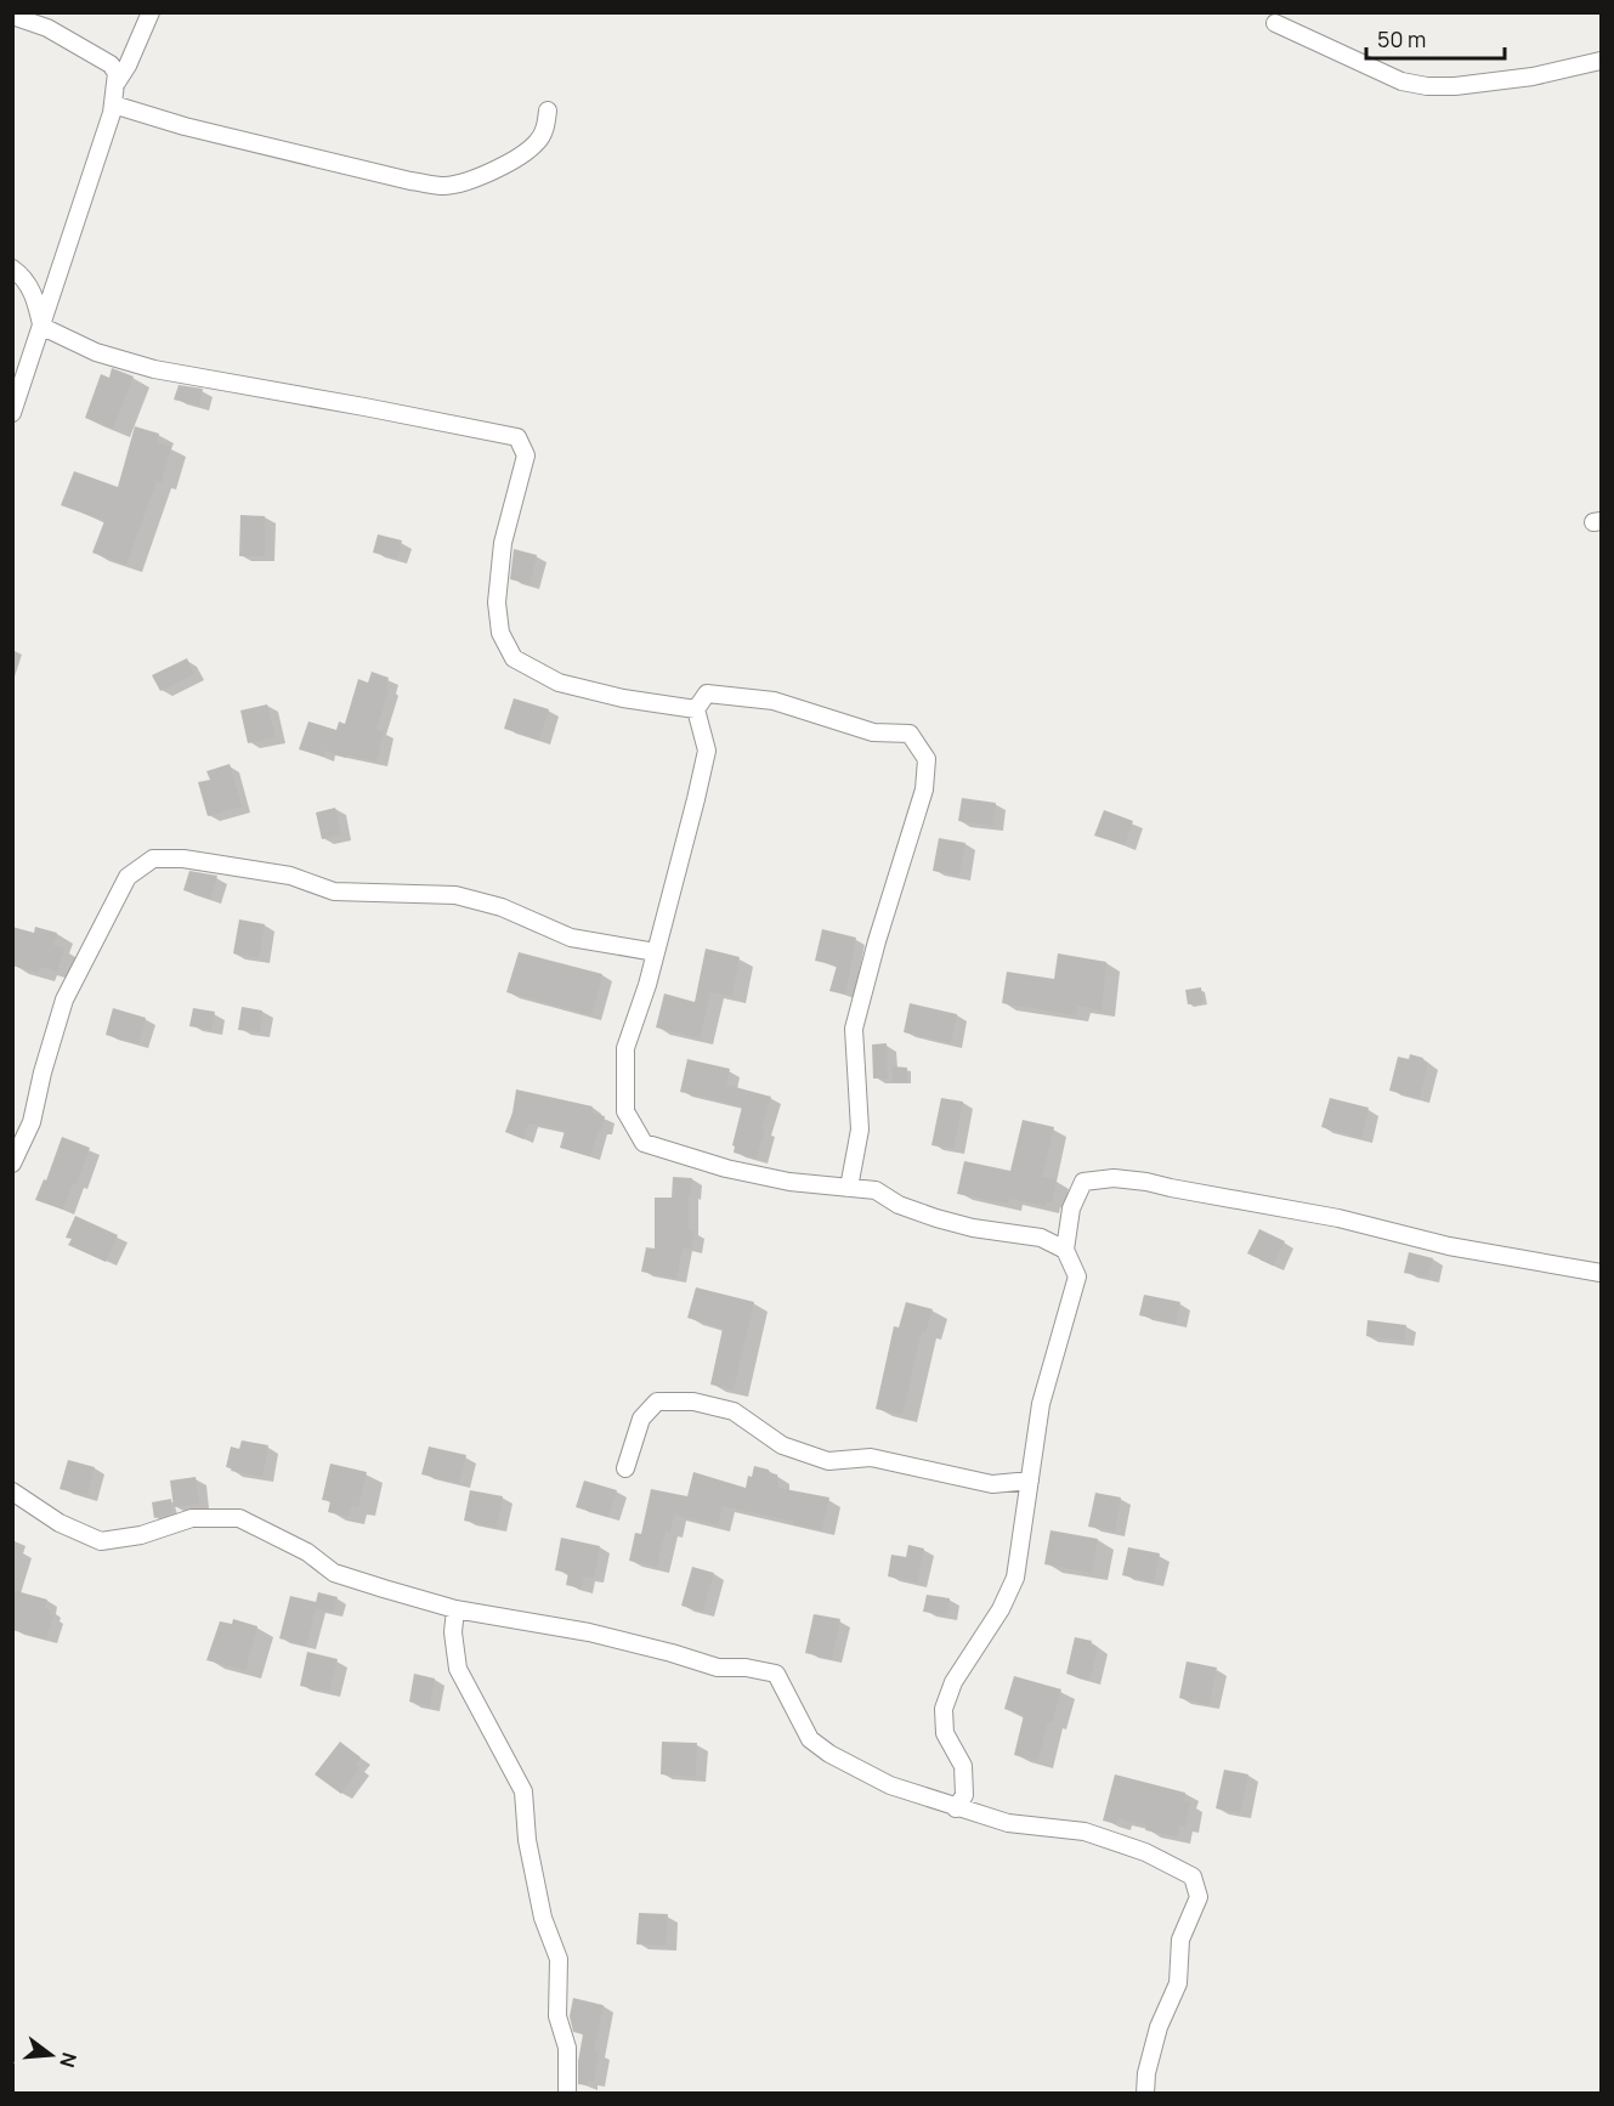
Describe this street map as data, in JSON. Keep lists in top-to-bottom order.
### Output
{
  "scale_bar": "50 m",
  "north": "right"
}
